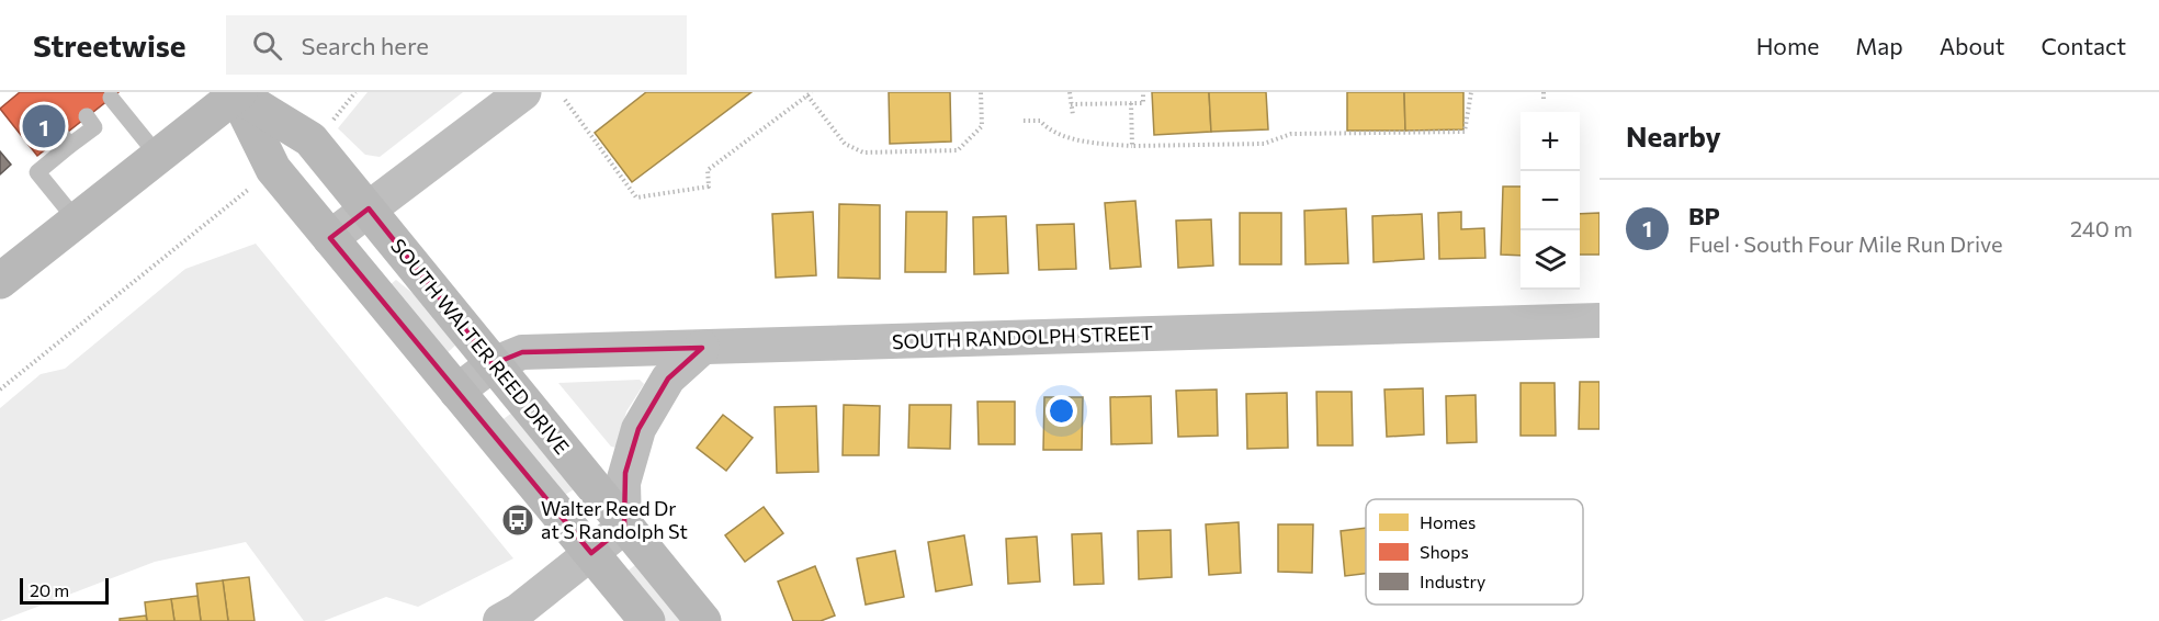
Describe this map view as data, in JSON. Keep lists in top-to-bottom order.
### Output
{
  "streets": {
    "main road": ["SOUTH WALTER REED DRIVE"],
    "street": ["SOUTH RANDOLPH STREET"]
  },
  "crossings": [
    ["SOUTH RANDOLPH STREET", "SOUTH WALTER REED DRIVE"]
  ],
  "places": {
    "bus stop": ["Walter Reed Dr at S Randolph St"]
  },
  "legend": ["Homes", "Shops", "Industry"],
  "scale_bar": "20 m",
  "page": {
    "header": "Streetwise",
    "search": "Search here",
    "nav": [
      "Home",
      "Map",
      "About",
      "Contact"
    ],
    "heading": "Nearby",
    "pins": "1",
    "map_buttons": ["+", "−"],
    "list": [
      {
        "mark": "1",
        "name": "BP",
        "note": "Fuel · South Four Mile Run Drive",
        "value": "240 m"
      }
    ],
    "scale": "20 m"
  }
}
